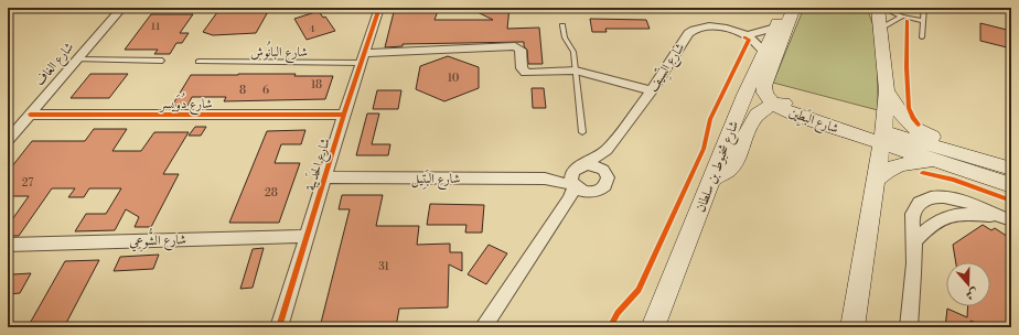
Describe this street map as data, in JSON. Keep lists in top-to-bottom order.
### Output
{
  "streets": {
    "main road": ["شارع البَطِين", "شارع شخبوط بن سلطان"],
    "street": [
      "شارع الغاف",
      "شارع السِّيف",
      "شارع دُوَيسر",
      "شارع الحدَيبة",
      "شارع البَتِيل",
      "شارع الشُّوعِي"
    ],
    "lane": ["شارع البانُوش"]
  },
  "crossings": [
    ["شارع البانُوش", "شارع الحدَيبة"],
    ["شارع الغاف", "شارع دُوَيسر"],
    ["شارع السِّيف", "شارع شخبوط بن سلطان"],
    ["شارع السِّيف", "شارع البَتِيل"],
    ["شارع دُوَيسر", "شارع الحدَيبة"],
    ["شارع الحدَيبة", "شارع البَتِيل"],
    ["شارع الحدَيبة", "شارع الشُّوعِي"]
  ],
  "house_numbers": [
    "11",
    "4",
    "10",
    "18",
    "8",
    "6",
    "27",
    "28",
    "31"
  ],
  "north": "bottom"
}
